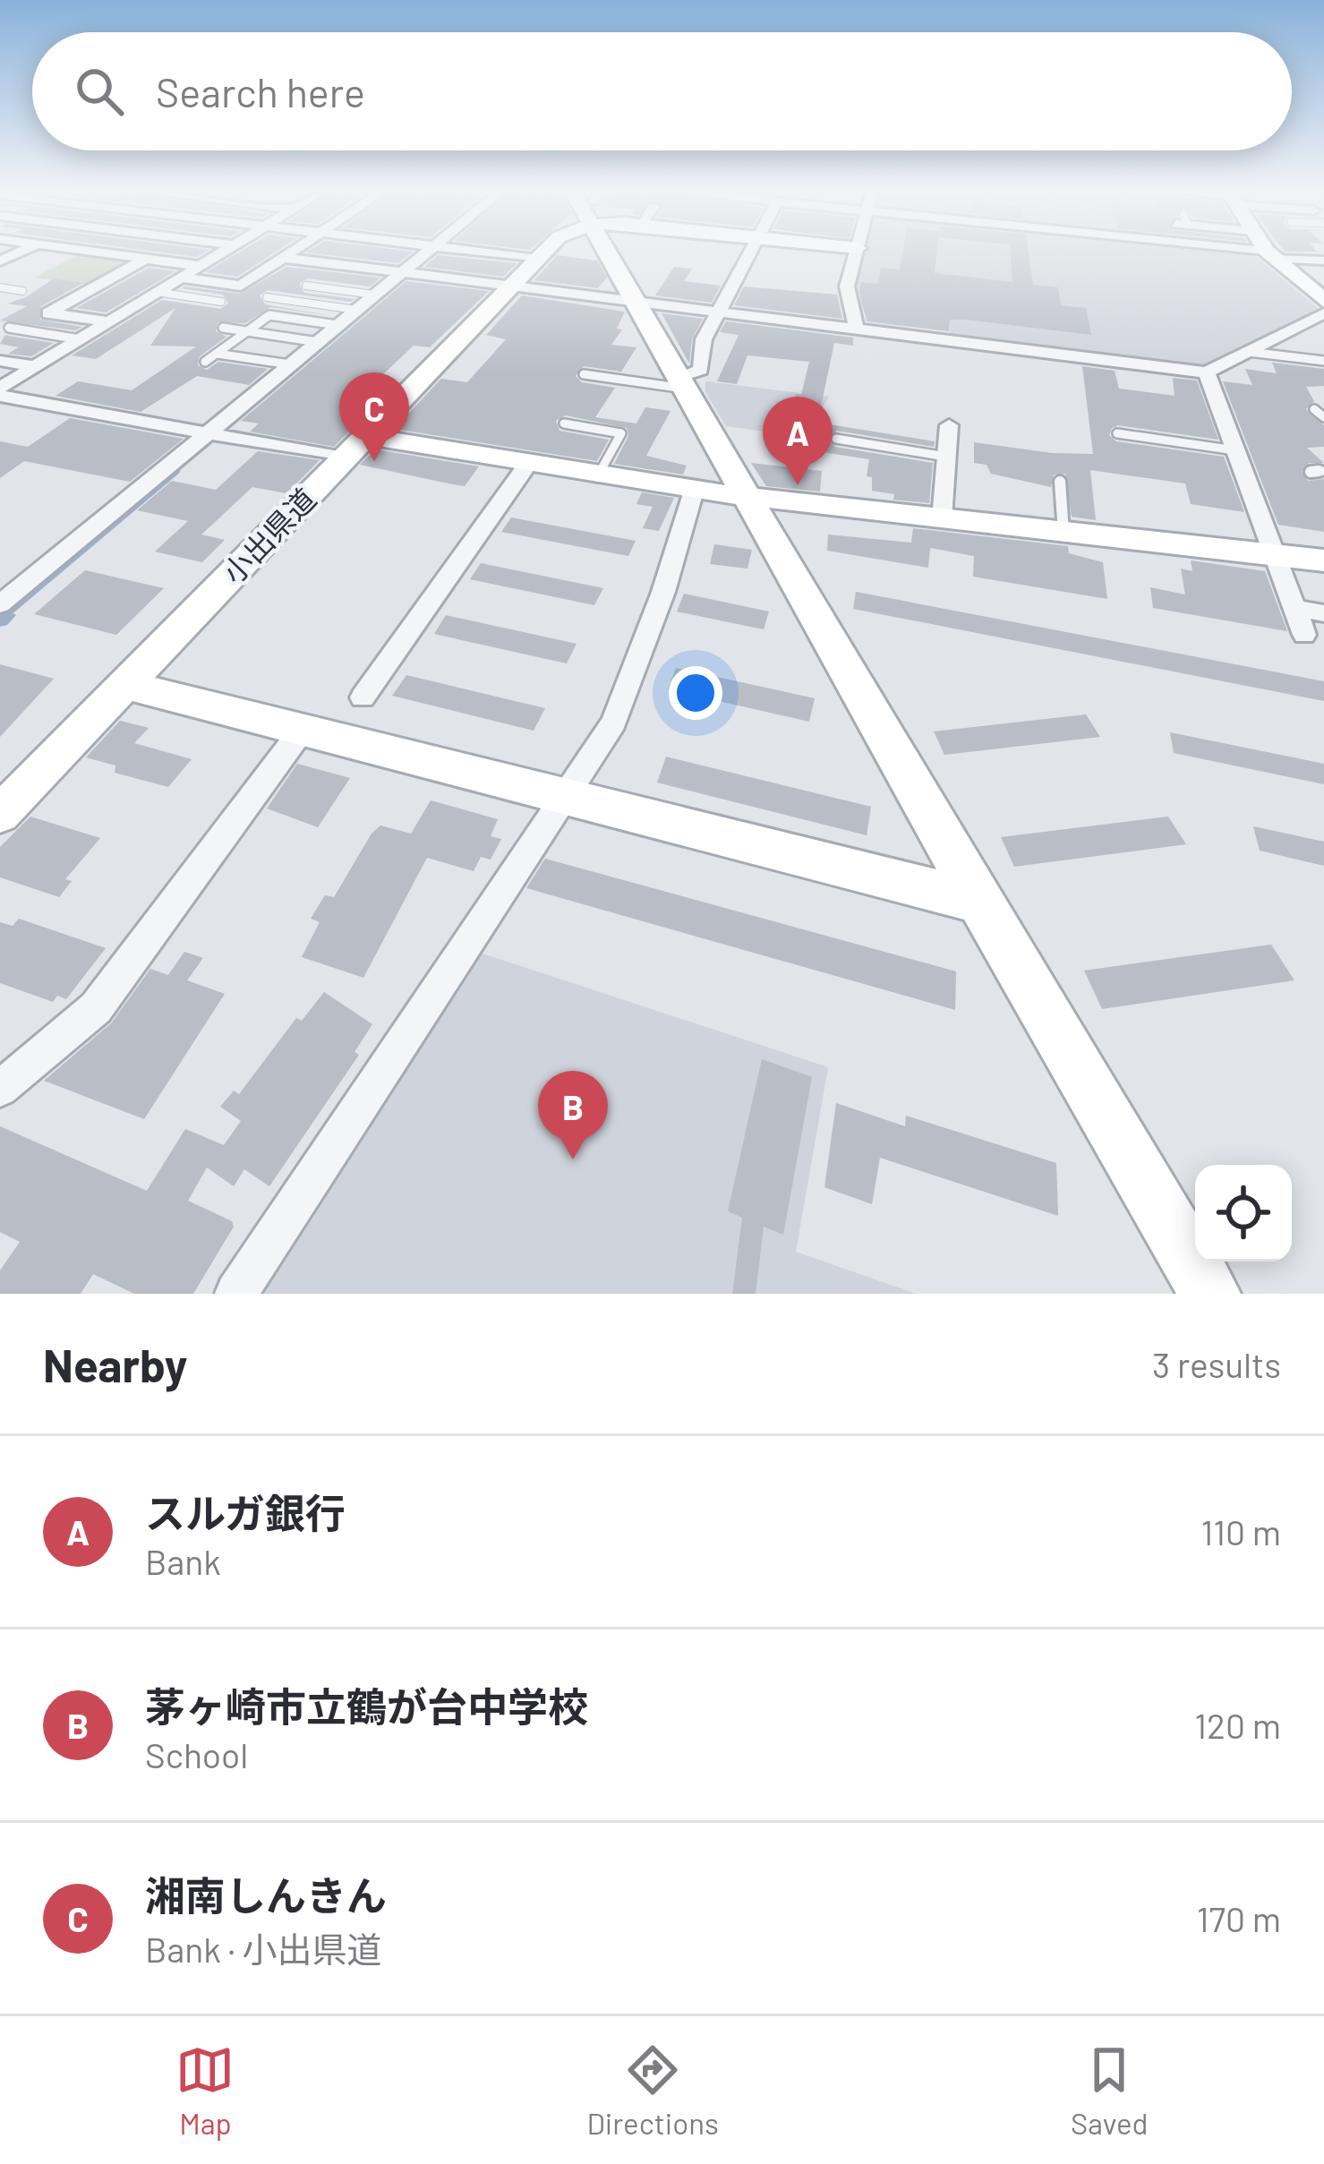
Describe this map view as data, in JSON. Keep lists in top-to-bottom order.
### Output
{
  "streets": {
    "street": ["小出県道"]
  },
  "page": {
    "search": "Search here",
    "pins": ["C", "A", "B"],
    "heading": ["Nearby", "3 results"],
    "list": [
      {
        "mark": "A",
        "name": "スルガ銀行",
        "note": "Bank",
        "value": "110 m"
      },
      {
        "mark": "B",
        "name": "茅ヶ崎市立鶴が台中学校",
        "note": "School",
        "value": "120 m"
      },
      {
        "mark": "C",
        "name": "湘南しんきん",
        "note": "Bank · 小出県道",
        "value": "170 m"
      }
    ],
    "nav": ["Map", "Directions", "Saved"]
  }
}
